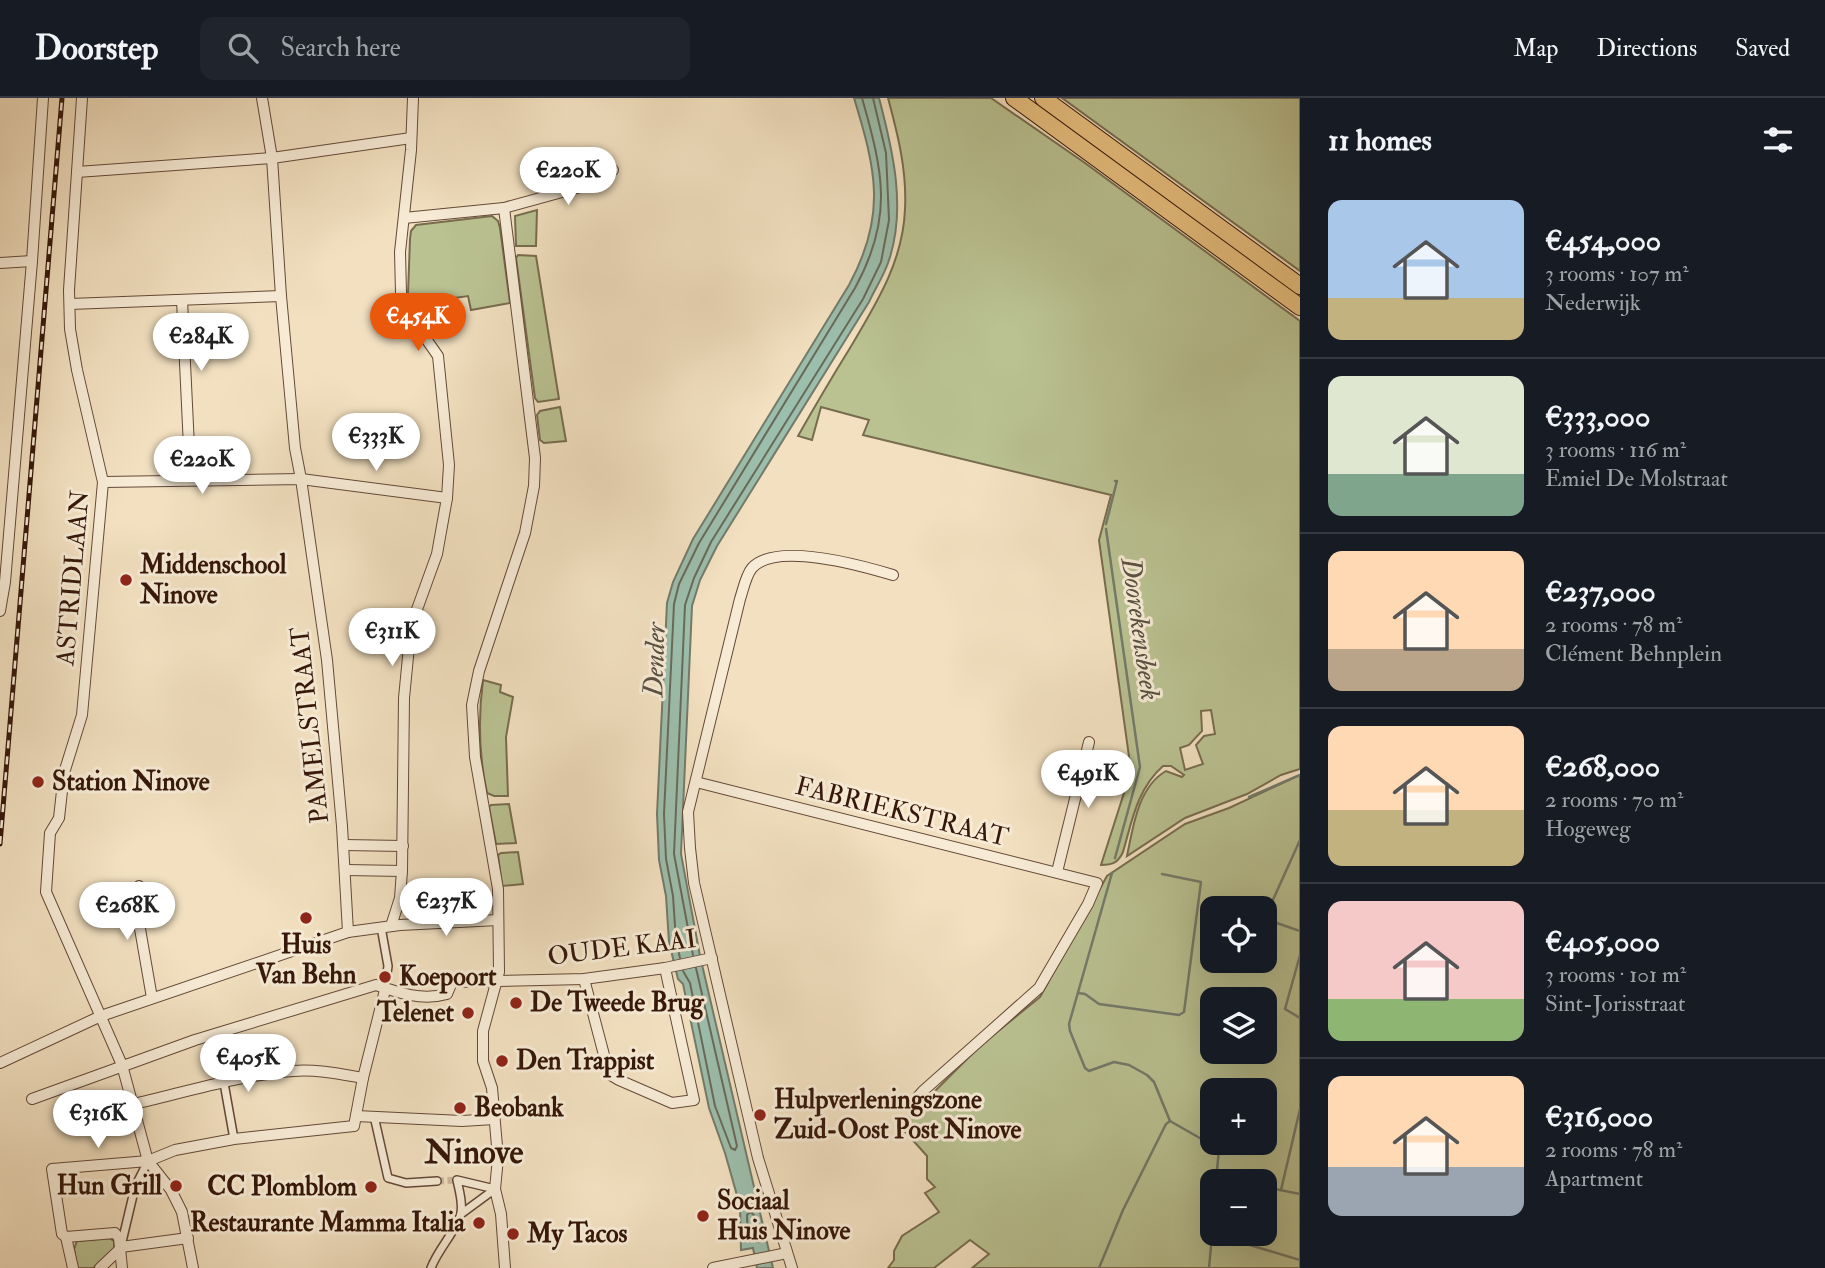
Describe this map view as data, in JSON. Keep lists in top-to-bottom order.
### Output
{
  "streets": {
    "street": [
      "ASTRIDLAAN",
      "PAMELSTRAAT",
      "FABRIEKSTRAAT",
      "OUDE KAAI"
    ]
  },
  "districts": ["Ninove"],
  "water": ["Doorekensbeek", "Dender"],
  "places": [
    "Middenschool Ninove",
    "Station Ninove",
    "Huis Van Behn",
    "Koepoort",
    "De Tweede Brug",
    "Telenet",
    "Den Trappist",
    "Beobank",
    "Hulpverleningszone Zuid-Oost Post Ninove",
    "Hun Grill",
    "CC Plomblom",
    "Sociaal Huis Ninove",
    "Restaurante Mamma Italia",
    "My Tacos"
  ],
  "page": {
    "header": "Doorstep",
    "search": "Search here",
    "nav": ["Map", "Directions", "Saved"],
    "heading": "11 homes",
    "price": [
      "€220K",
      "€454K",
      "€284K",
      "€333K",
      "€220K",
      "€311K",
      "€491K",
      "€237K",
      "€268K",
      "€405K",
      "€316K"
    ],
    "list": [
      {
        "name": "€454,000",
        "note": "3 rooms · 107 m² · Nederwijk"
      },
      {
        "name": "€333,000",
        "note": "3 rooms · 116 m² · Emiel De Molstraat"
      },
      {
        "name": "€237,000",
        "note": "2 rooms · 78 m² · Clément Behnplein"
      },
      {
        "name": "€268,000",
        "note": "2 rooms · 70 m² · Hogeweg"
      },
      {
        "name": "€405,000",
        "note": "3 rooms · 101 m² · Sint-Jorisstraat"
      },
      {
        "name": "€316,000",
        "note": "2 rooms · 78 m² · Apartment"
      }
    ],
    "map_buttons": ["+", "−"]
  }
}
